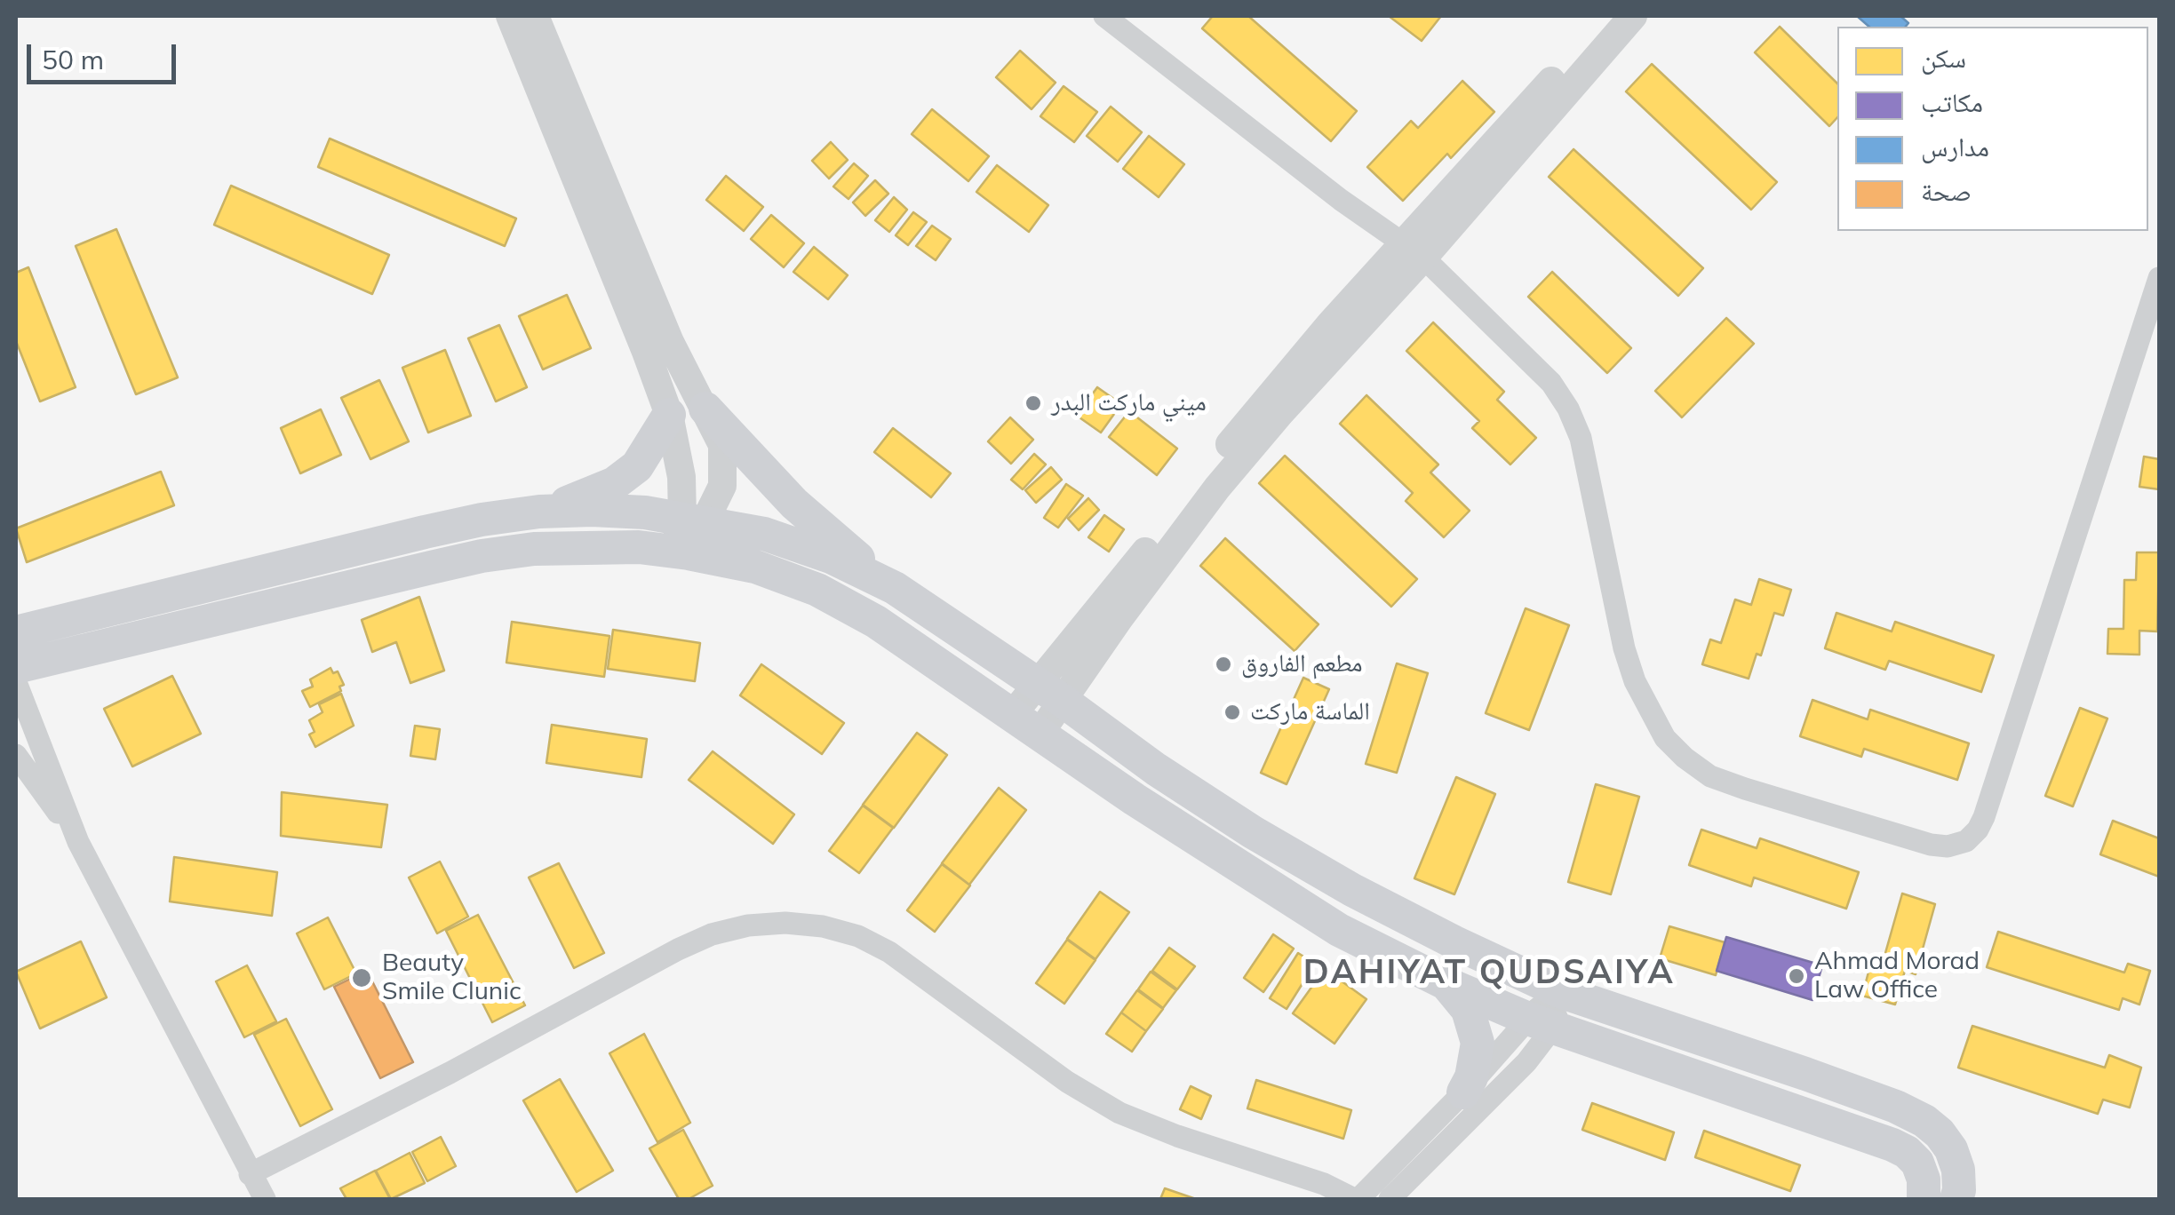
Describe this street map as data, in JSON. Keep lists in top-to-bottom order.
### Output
{
  "districts": ["DAHIYAT QUDSAIYA"],
  "places": [
    "ميني ماركت البدر",
    "مطعم الفاروق",
    "الماسة ماركت",
    "Ahmad Morad Law Office",
    "Beauty Smile Clunic"
  ],
  "legend": [
    "سكن",
    "مكاتب",
    "مدارس",
    "صحة"
  ],
  "scale_bar": "50 m"
}
